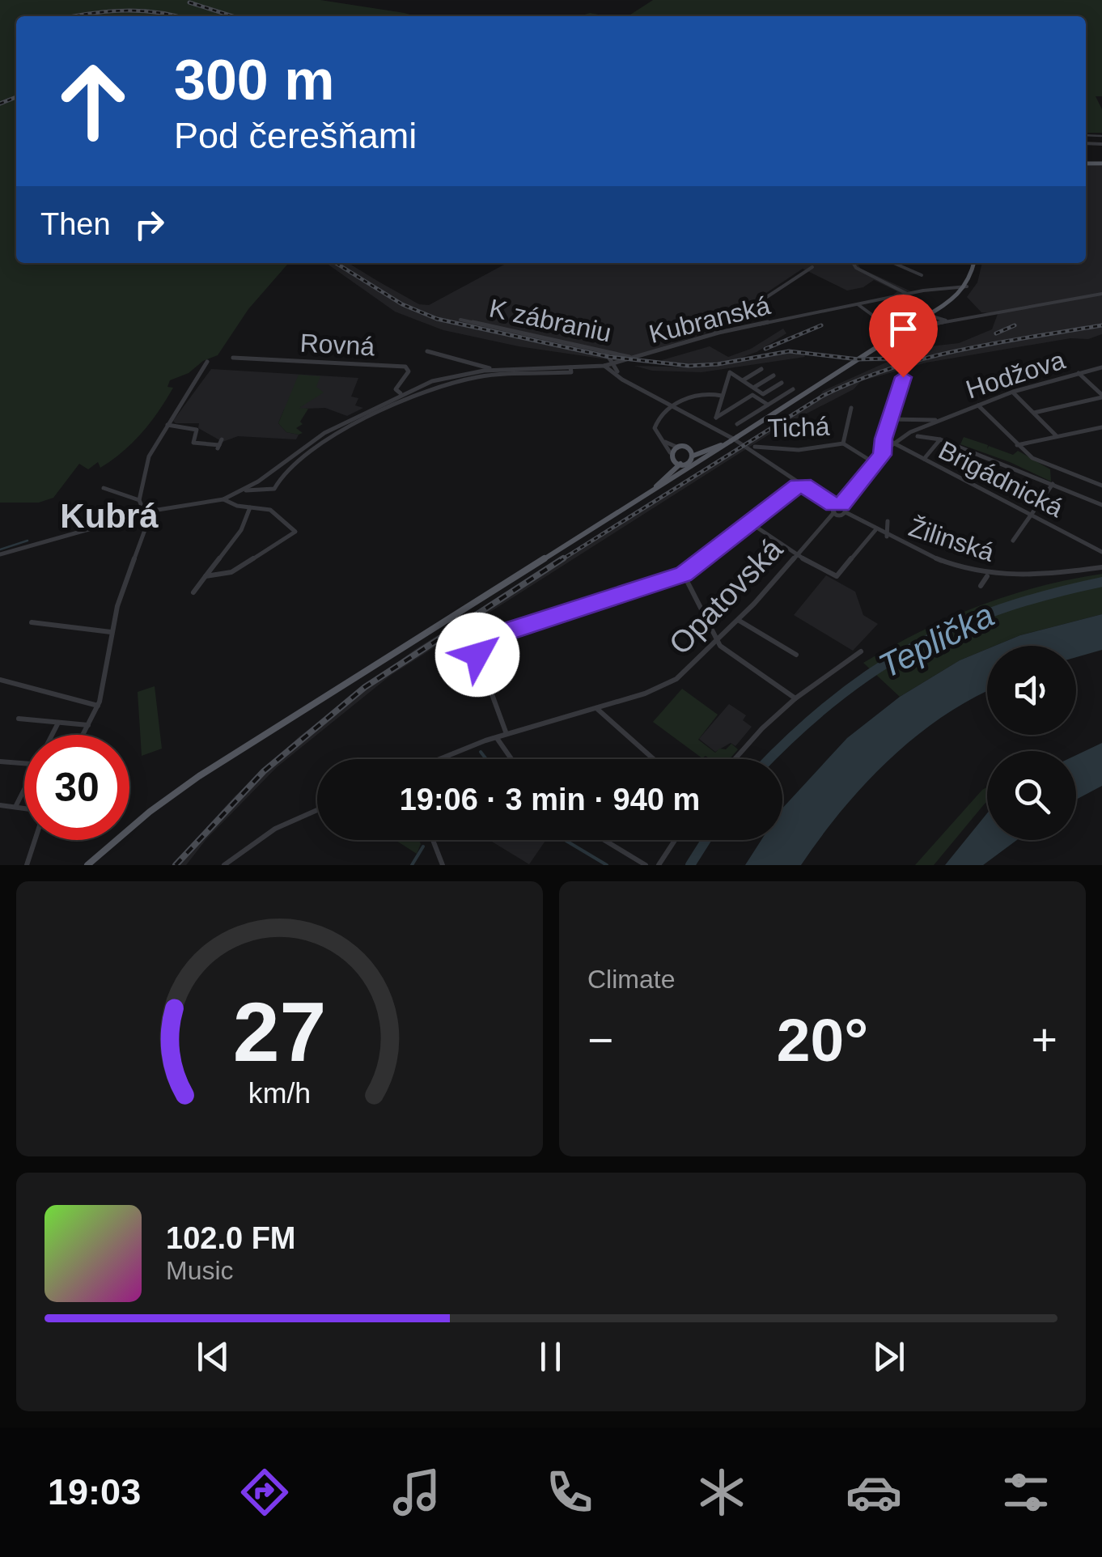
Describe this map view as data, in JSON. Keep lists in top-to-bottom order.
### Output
{
  "streets": {
    "street": [
      "Kubranská",
      "K zábraniu",
      "Rovná",
      "Hodžova",
      "Tichá",
      "Brigádnická",
      "Žilinská",
      "Opatovská"
    ]
  },
  "crossings": [
    ["Kubranská", "K zábraniu"],
    ["Kubranská", "Rovná"],
    ["Hodžova", "Brigádnická"]
  ],
  "districts": ["Kubrá"],
  "water": ["Teplička"],
  "page": {
    "turn": ["300 m", "Pod čerešňami"],
    "then": "Then",
    "limit": "30",
    "trip": "19:06 · 3 min · 940 m",
    "tile": "Climate",
    "heat": ["−", "20°", "+"],
    "song": ["102.0 FM", "Music"],
    "tabs": "19:03",
    "gauge": ["27", "km/h"]
  }
}
